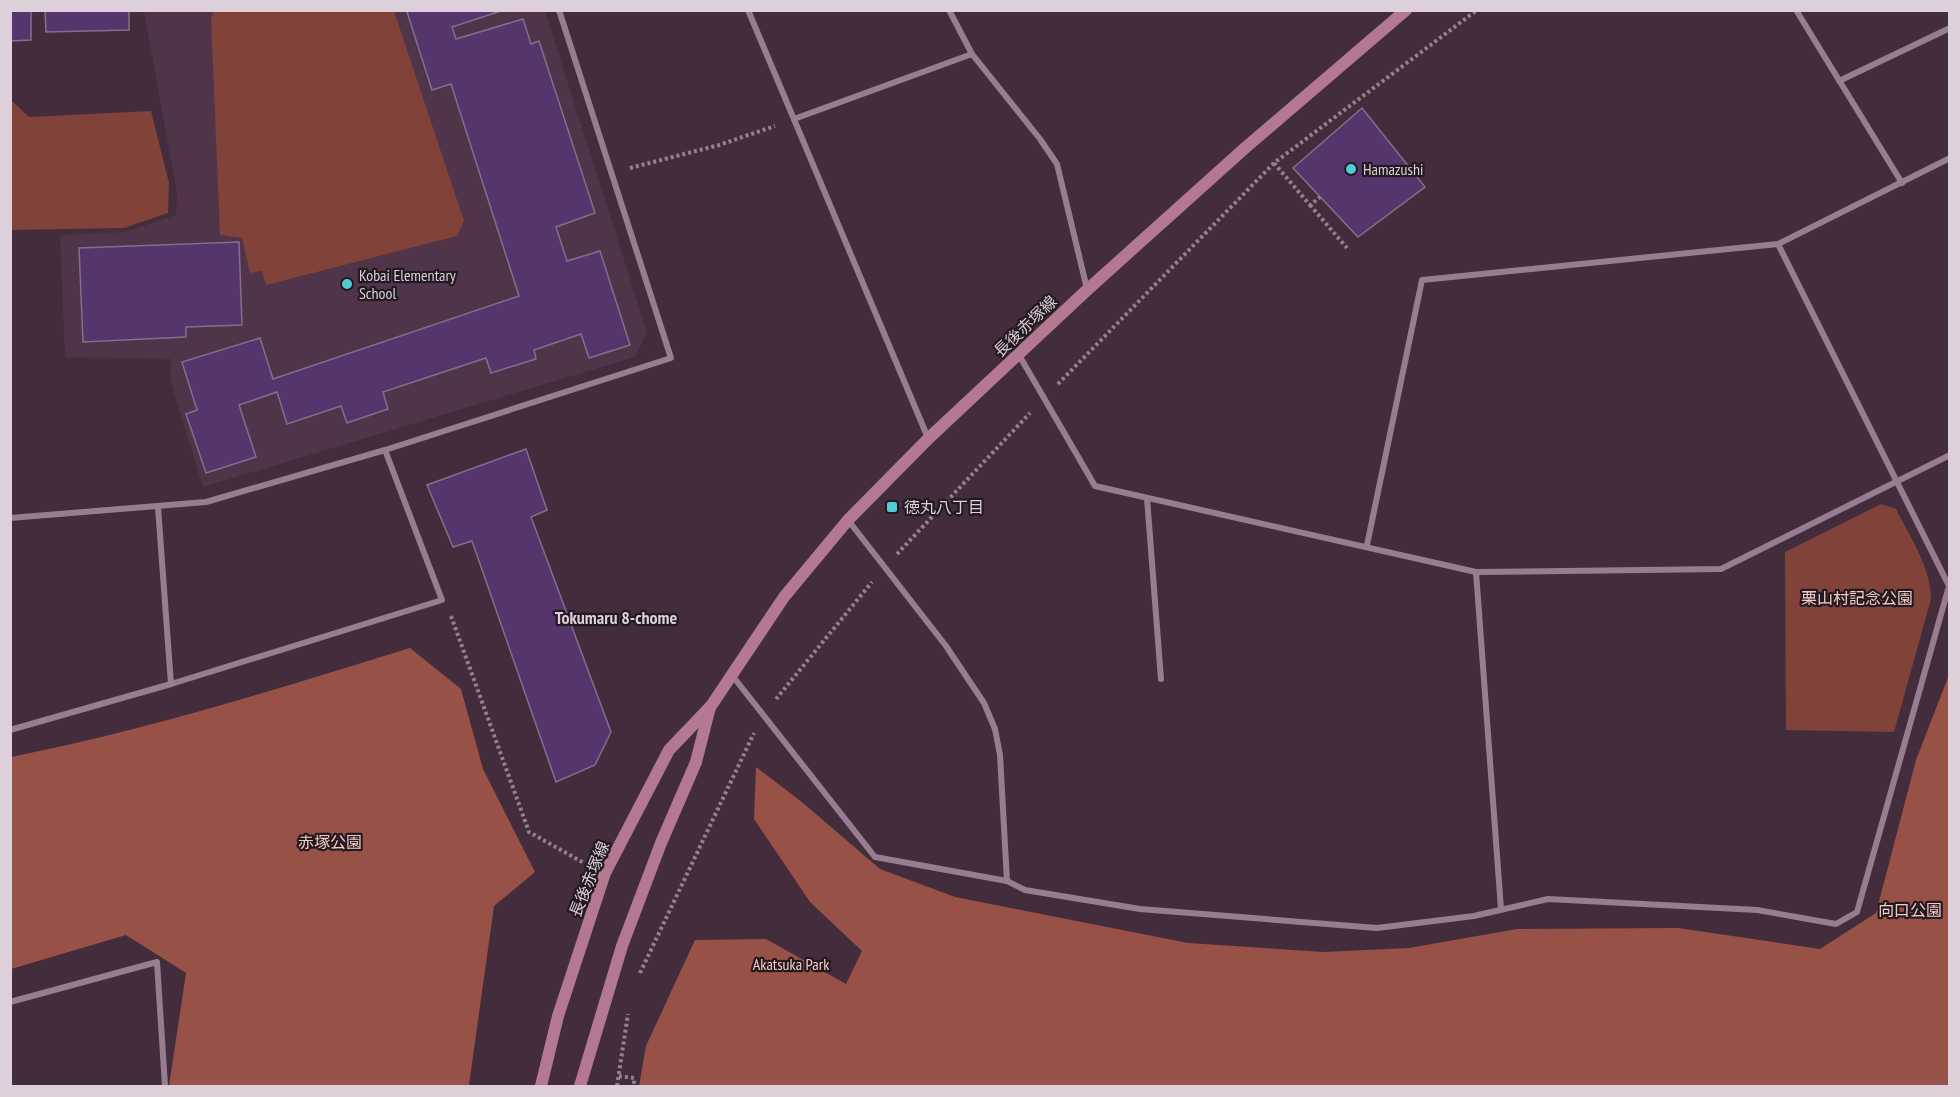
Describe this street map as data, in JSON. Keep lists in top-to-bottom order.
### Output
{
  "streets": {
    "main road": ["長後赤塚線"]
  },
  "districts": ["Tokumaru 8-chome"],
  "parks": [
    "栗山村記念公園",
    "赤塚公園",
    "向口公園",
    "Akatsuka Park"
  ],
  "places": {
    "other": ["Hamazushi", "Kobai Elementary School"],
    "transit": ["徳丸八丁目"]
  }
}
